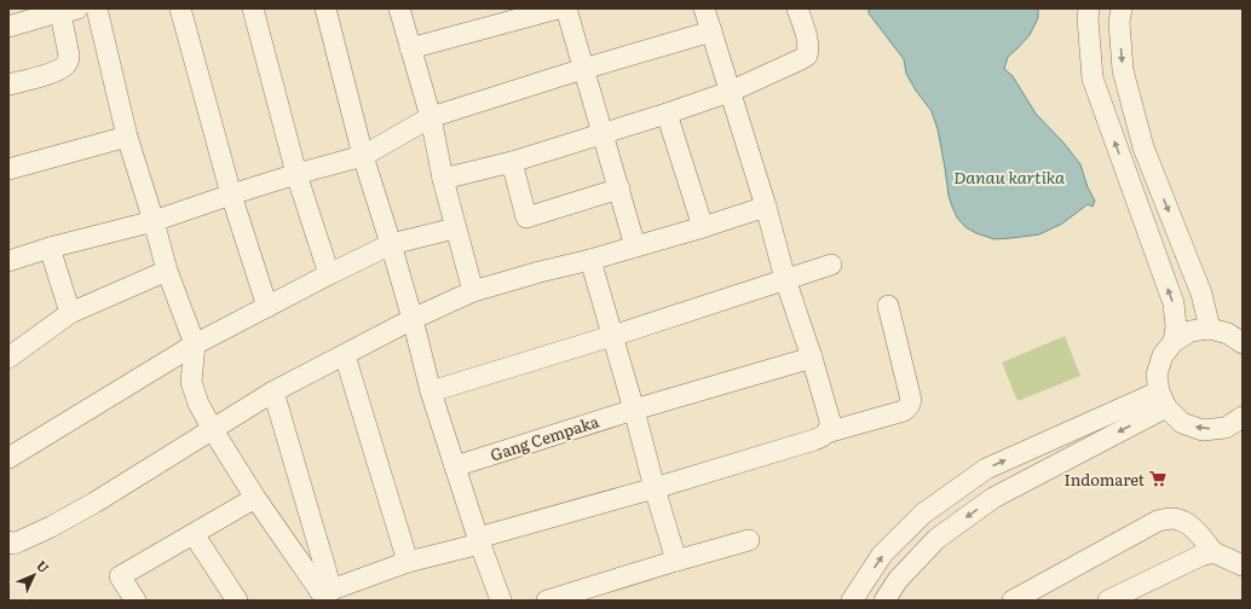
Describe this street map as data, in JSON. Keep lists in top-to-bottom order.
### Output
{
  "streets": {
    "street": ["Gang Cempaka"]
  },
  "water": ["Danau kartika"],
  "places": {
    "supermarket": ["Indomaret"]
  },
  "north": "top right"
}
